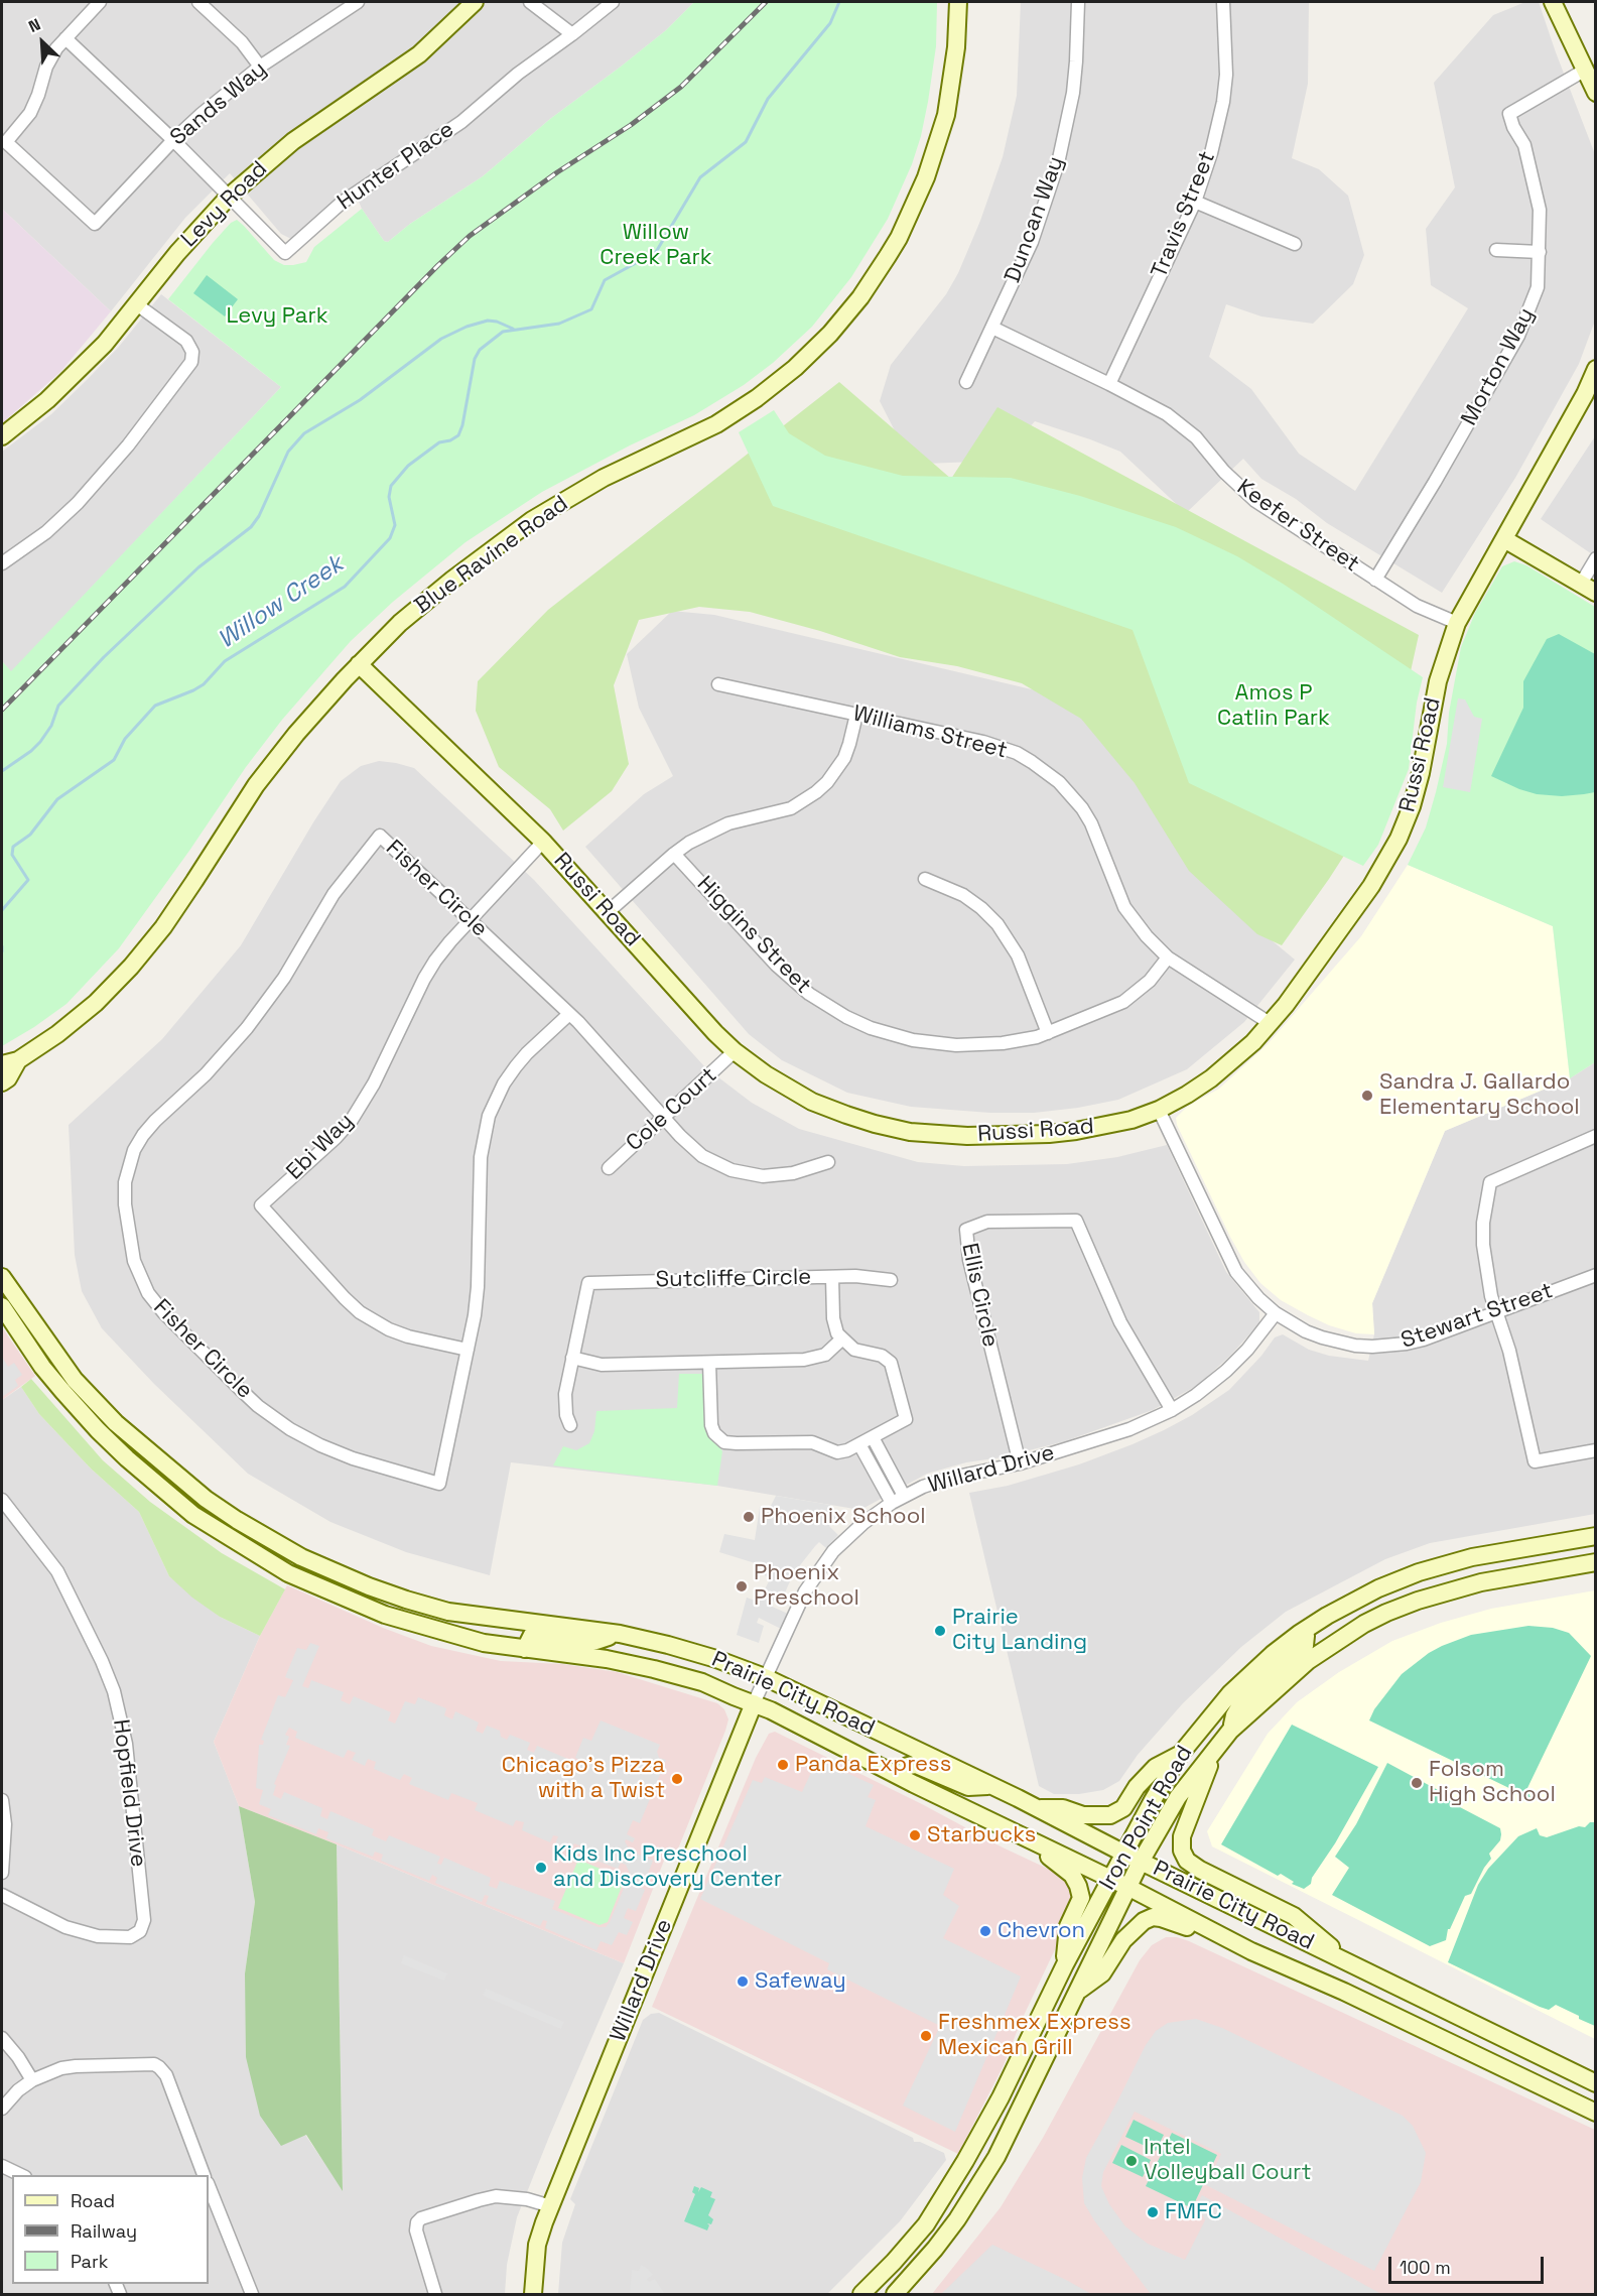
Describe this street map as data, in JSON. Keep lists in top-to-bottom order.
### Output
{
  "streets": {
    "main road": [
      "Levy Road",
      "Blue Ravine Road",
      "Russi Road",
      "Willard Drive",
      "Prairie City Road",
      "Iron Point Road"
    ],
    "street": [
      "Sands Way",
      "Hunter Place",
      "Travis Street",
      "Duncan Way",
      "Morton Way",
      "Keefer Street",
      "Williams Street",
      "Fisher Circle",
      "Higgins Street",
      "Cole Court",
      "Ebi Way",
      "Sutcliffe Circle",
      "Ellis Circle",
      "Stewart Street",
      "Hopfield Drive"
    ]
  },
  "crossings": [
    ["Hunter Place", "Levy Road"],
    ["Travis Street", "Keefer Street"],
    ["Duncan Way", "Keefer Street"],
    ["Morton Way", "Keefer Street"],
    ["Keefer Street", "Russi Road"],
    ["Blue Ravine Road", "Russi Road"],
    ["Williams Street", "Russi Road"],
    ["Williams Street", "Higgins Street"],
    ["Russi Road", "Cole Court"],
    ["Russi Road", "Ebi Way"],
    ["Russi Road", "Stewart Street"],
    ["Fisher Circle", "Cole Court"],
    ["Fisher Circle", "Ebi Way"],
    ["Ellis Circle", "Willard Drive"],
    ["Stewart Street", "Willard Drive"],
    ["Willard Drive", "Prairie City Road"],
    ["Prairie City Road", "Iron Point Road"]
  ],
  "water": ["Willow Creek"],
  "parks": ["Willow Creek Park", "Levy Park", "Amos P Catlin Park"],
  "places": [
    "Sandra J. Gallardo Elementary School",
    "Phoenix School",
    "Phoenix Preschool",
    "Prairie City Landing",
    "Panda Express",
    "Chicago's Pizza with a Twist",
    "Folsom High School",
    "Starbucks",
    "Kids Inc Preschool and Discovery Center",
    "Chevron",
    "Safeway",
    "Freshmex Express Mexican Grill",
    "Intel Volleyball Court",
    "FMFC"
  ],
  "legend": ["Road", "Railway", "Park"],
  "scale_bar": "100 m",
  "north": "top left"
}
